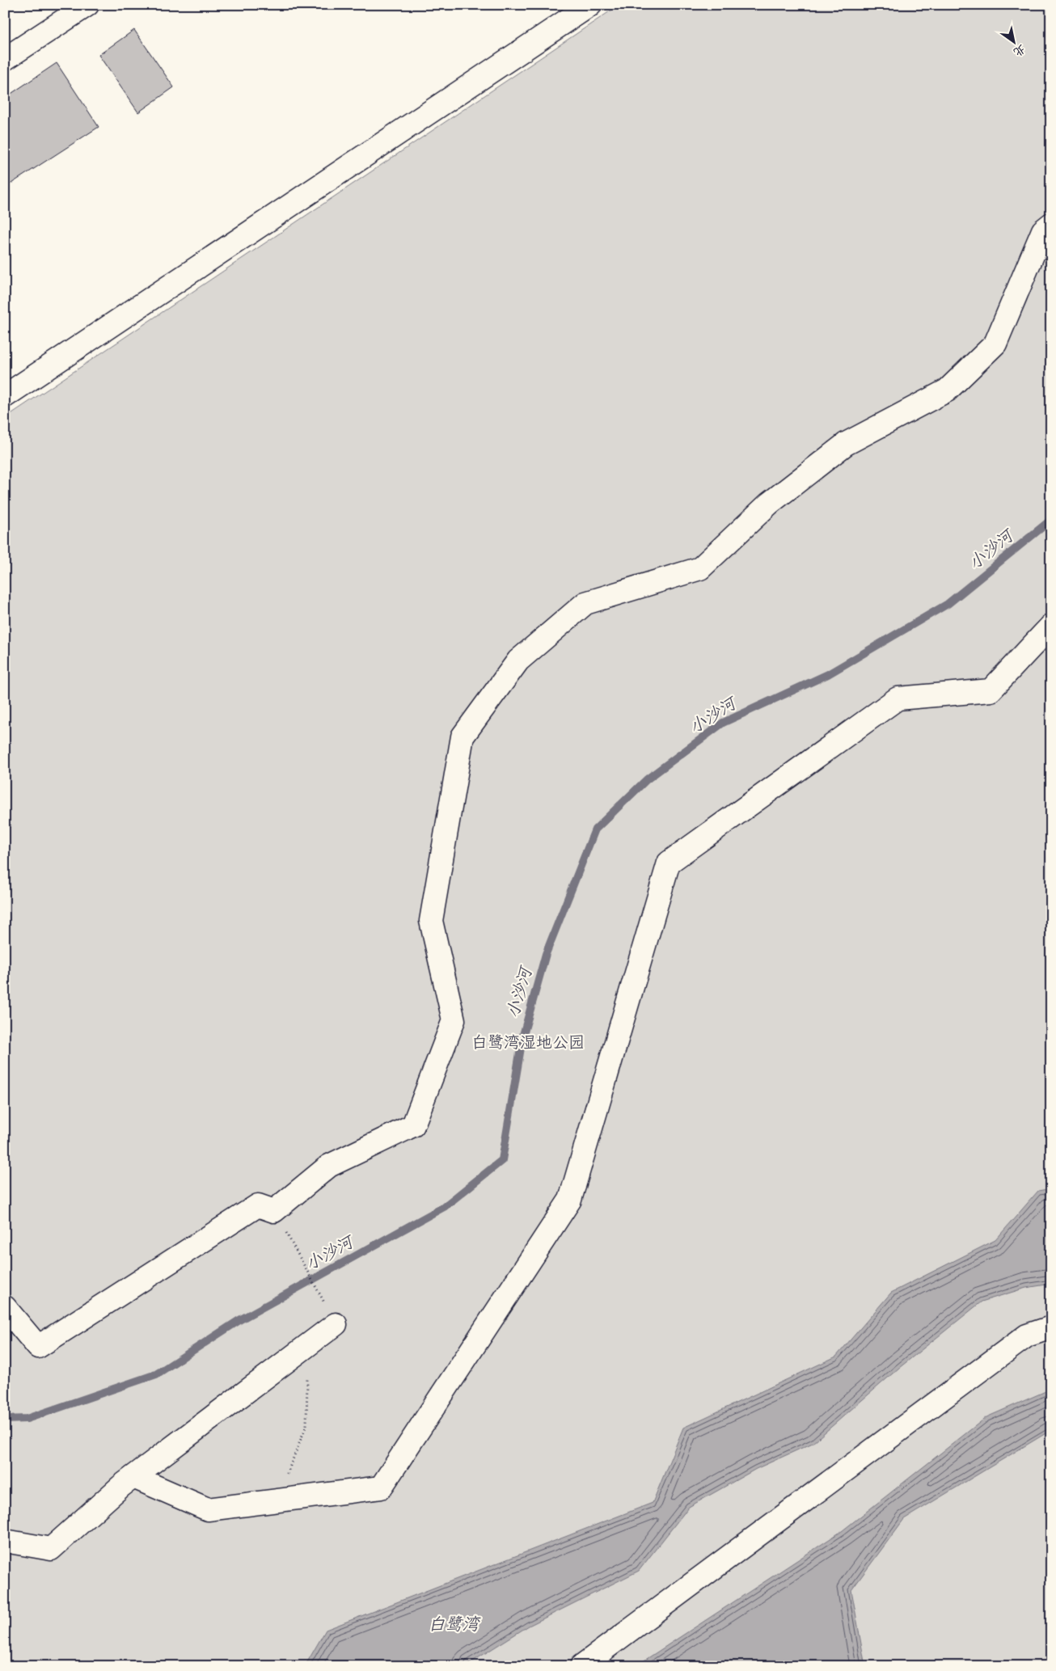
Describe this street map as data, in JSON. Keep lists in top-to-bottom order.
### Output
{
  "water": ["小沙河", "白鹭湾"],
  "parks": ["白鹭湾湿地公园"],
  "north": "bottom right"
}
